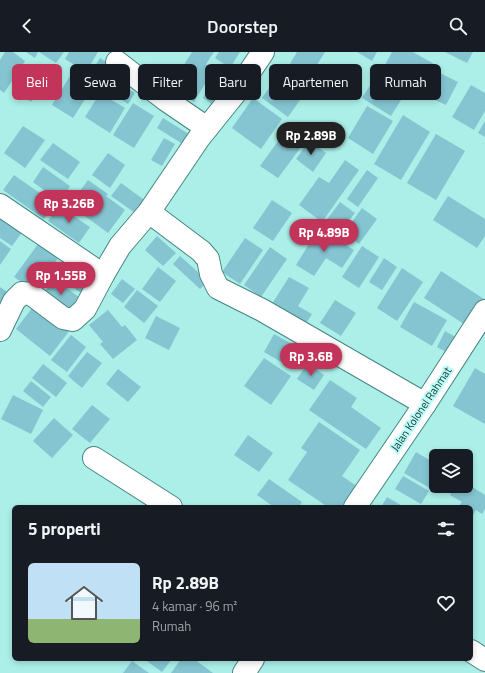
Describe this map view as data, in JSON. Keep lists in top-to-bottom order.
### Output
{
  "streets": {
    "street": ["Jalan Kolonel Rahmat"]
  },
  "page": {
    "header": "Doorstep",
    "chip": [
      "Beli",
      "Sewa",
      "Filter",
      "Baru",
      "Apartemen",
      "Rumah"
    ],
    "price": [
      "Rp 2.89B",
      "Rp 3.26B",
      "Rp 4.89B",
      "Rp 1.55B",
      "Rp 3.6B"
    ],
    "heading": "5 properti",
    "list": [
      {
        "name": "Rp 2.89B",
        "note": "4 kamar · 96 m² · Rumah"
      }
    ]
  }
}
